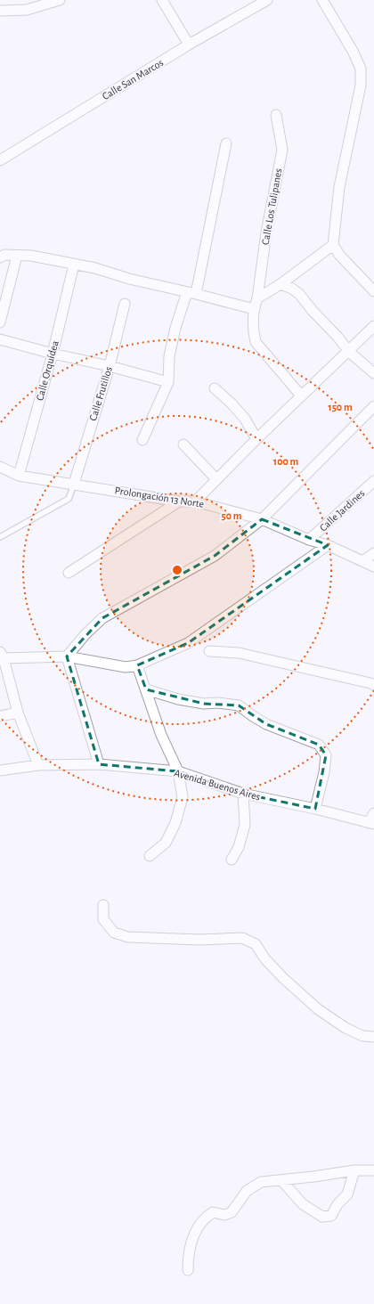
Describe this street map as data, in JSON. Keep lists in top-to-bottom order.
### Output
{
  "streets": {
    "street": [
      "Calle San Marcos",
      "Calle Los Tulipanes",
      "Calle Orquídea",
      "Calle Frutillos",
      "Prolongación 13 Norte",
      "Calle Jardines",
      "Avenida Buenos Aires"
    ]
  },
  "crossings": [
    ["Calle Orquídea", "Prolongación 13 Norte"],
    ["Calle Frutillos", "Prolongación 13 Norte"],
    ["Prolongación 13 Norte", "Calle Jardines"]
  ],
  "rings": ["150 m", "100 m", "50 m"]
}
